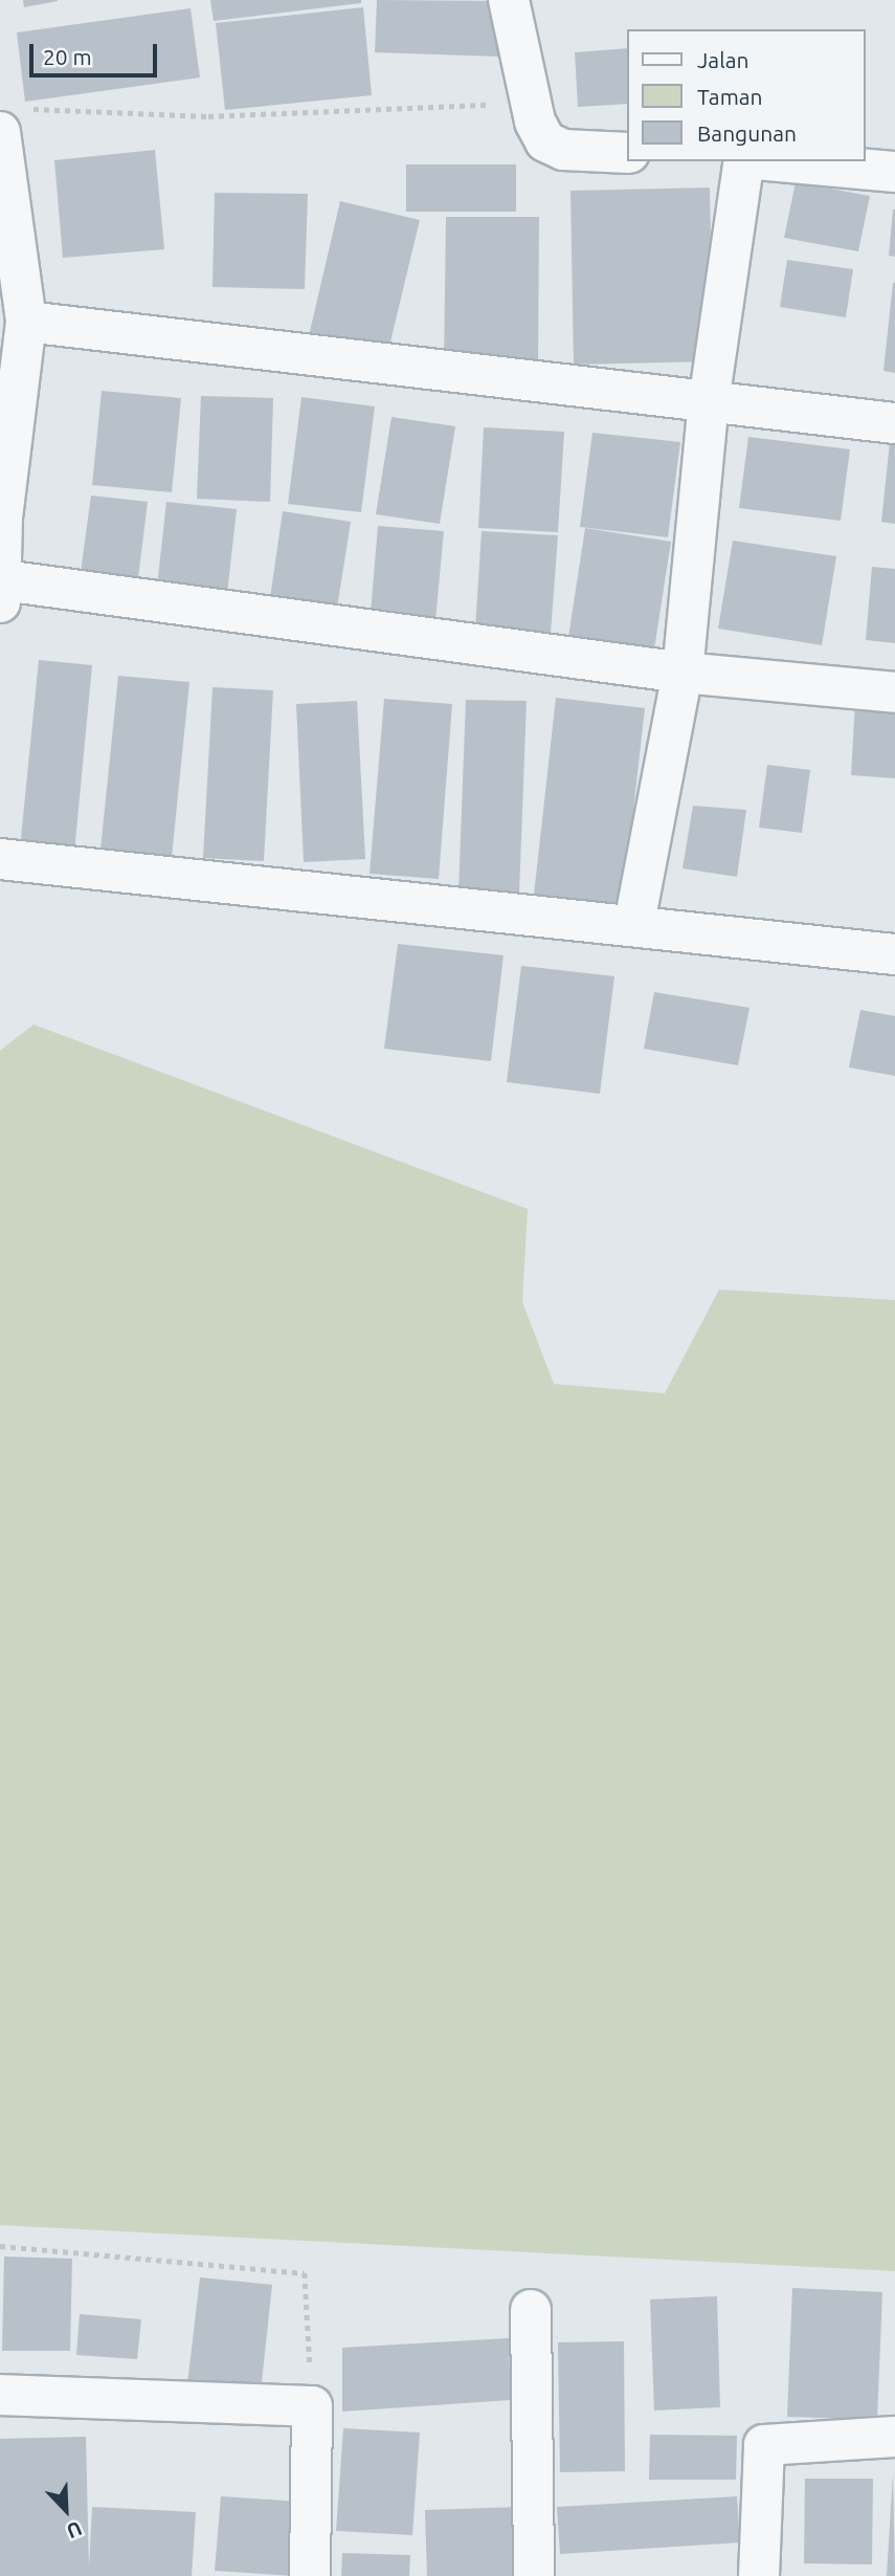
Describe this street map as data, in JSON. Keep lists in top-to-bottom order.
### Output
{
  "legend": ["Jalan", "Taman", "Bangunan"],
  "scale_bar": "20 m",
  "north": "bottom right"
}
